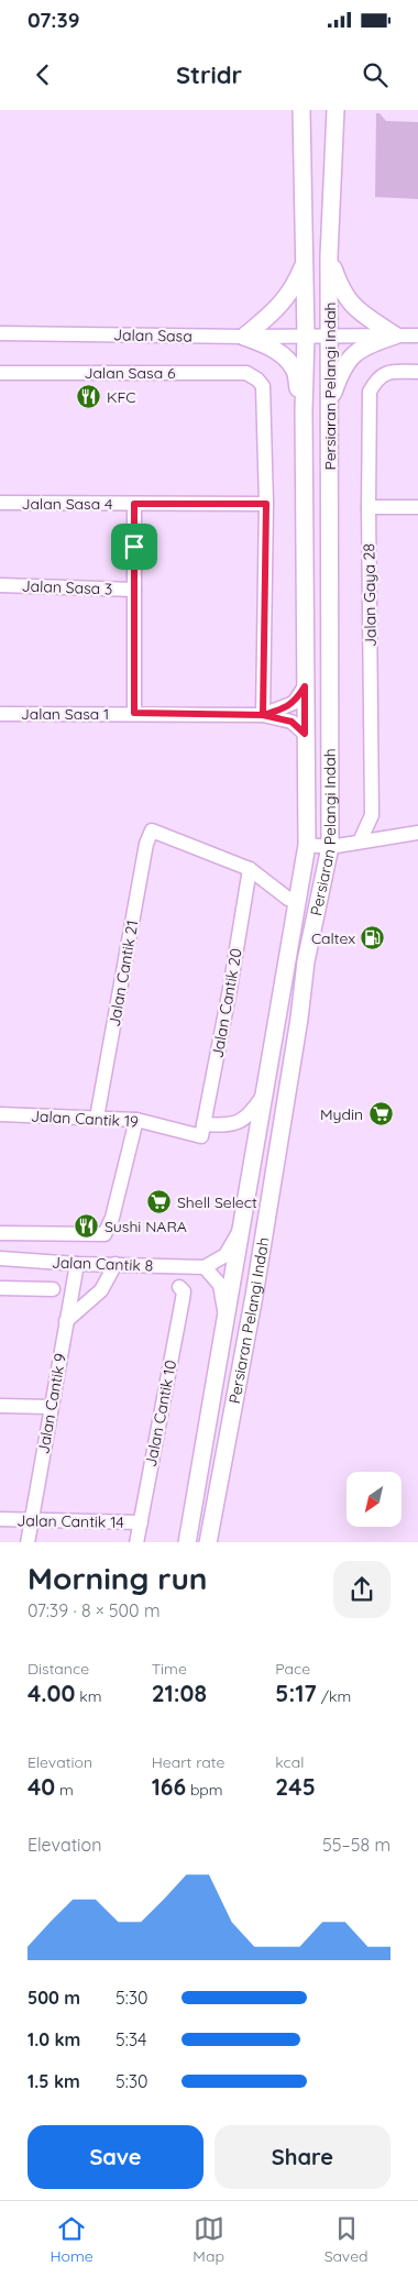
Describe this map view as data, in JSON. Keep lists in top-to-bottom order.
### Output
{
  "streets": {
    "main road": ["Persiaran Pelangi Indah"],
    "street": [
      "Jalan Sasa",
      "Jalan Sasa 6",
      "Jalan Sasa 4",
      "Jalan Sasa 3",
      "Jalan Gaya 28",
      "Jalan Sasa 1",
      "Jalan Cantik 21",
      "Jalan Cantik 20",
      "Jalan Cantik 19",
      "Jalan Cantik 8",
      "Jalan Cantik 9",
      "Jalan Cantik 10",
      "Jalan Cantik 14"
    ]
  },
  "crossings": [
    ["Jalan Sasa", "Persiaran Pelangi Indah"],
    ["Jalan Sasa 6", "Jalan Sasa 4"],
    ["Persiaran Pelangi Indah", "Jalan Sasa 1"],
    ["Persiaran Pelangi Indah", "Jalan Cantik 19"],
    ["Jalan Cantik 21", "Jalan Cantik 20"],
    ["Jalan Cantik 21", "Jalan Cantik 19"],
    ["Jalan Cantik 20", "Jalan Cantik 19"],
    ["Jalan Cantik 8", "Jalan Cantik 9"],
    ["Jalan Cantik 9", "Jalan Cantik 14"],
    ["Jalan Cantik 10", "Jalan Cantik 14"]
  ],
  "places": {
    "restaurant": ["KFC", "Sushi NARA"],
    "fuel station": ["Caltex"],
    "supermarket": ["Mydin", "Shell Select"]
  },
  "north": "bottom left",
  "page": {
    "status": "07:39",
    "header": "Stridr",
    "heading": ["Morning run", "07:39 · 8 × 500 m"],
    "stats": [
      ["Distance", "4.00 km"],
      ["Time", "21:08"],
      ["Pace", "5:17 /km"],
      ["Elevation", "40 m"],
      ["Heart rate", "166 bpm"],
      ["kcal", "245"]
    ],
    "chart": ["Elevation", "55–58 m"],
    "list": [
      {
        "name": "500 m",
        "note": "5:30"
      },
      {
        "name": "1.0 km",
        "note": "5:34"
      },
      {
        "name": "1.5 km",
        "note": "5:30"
      }
    ],
    "buttons": ["Save", "Share"],
    "tabs": ["Home", "Map", "Saved"]
  }
}
